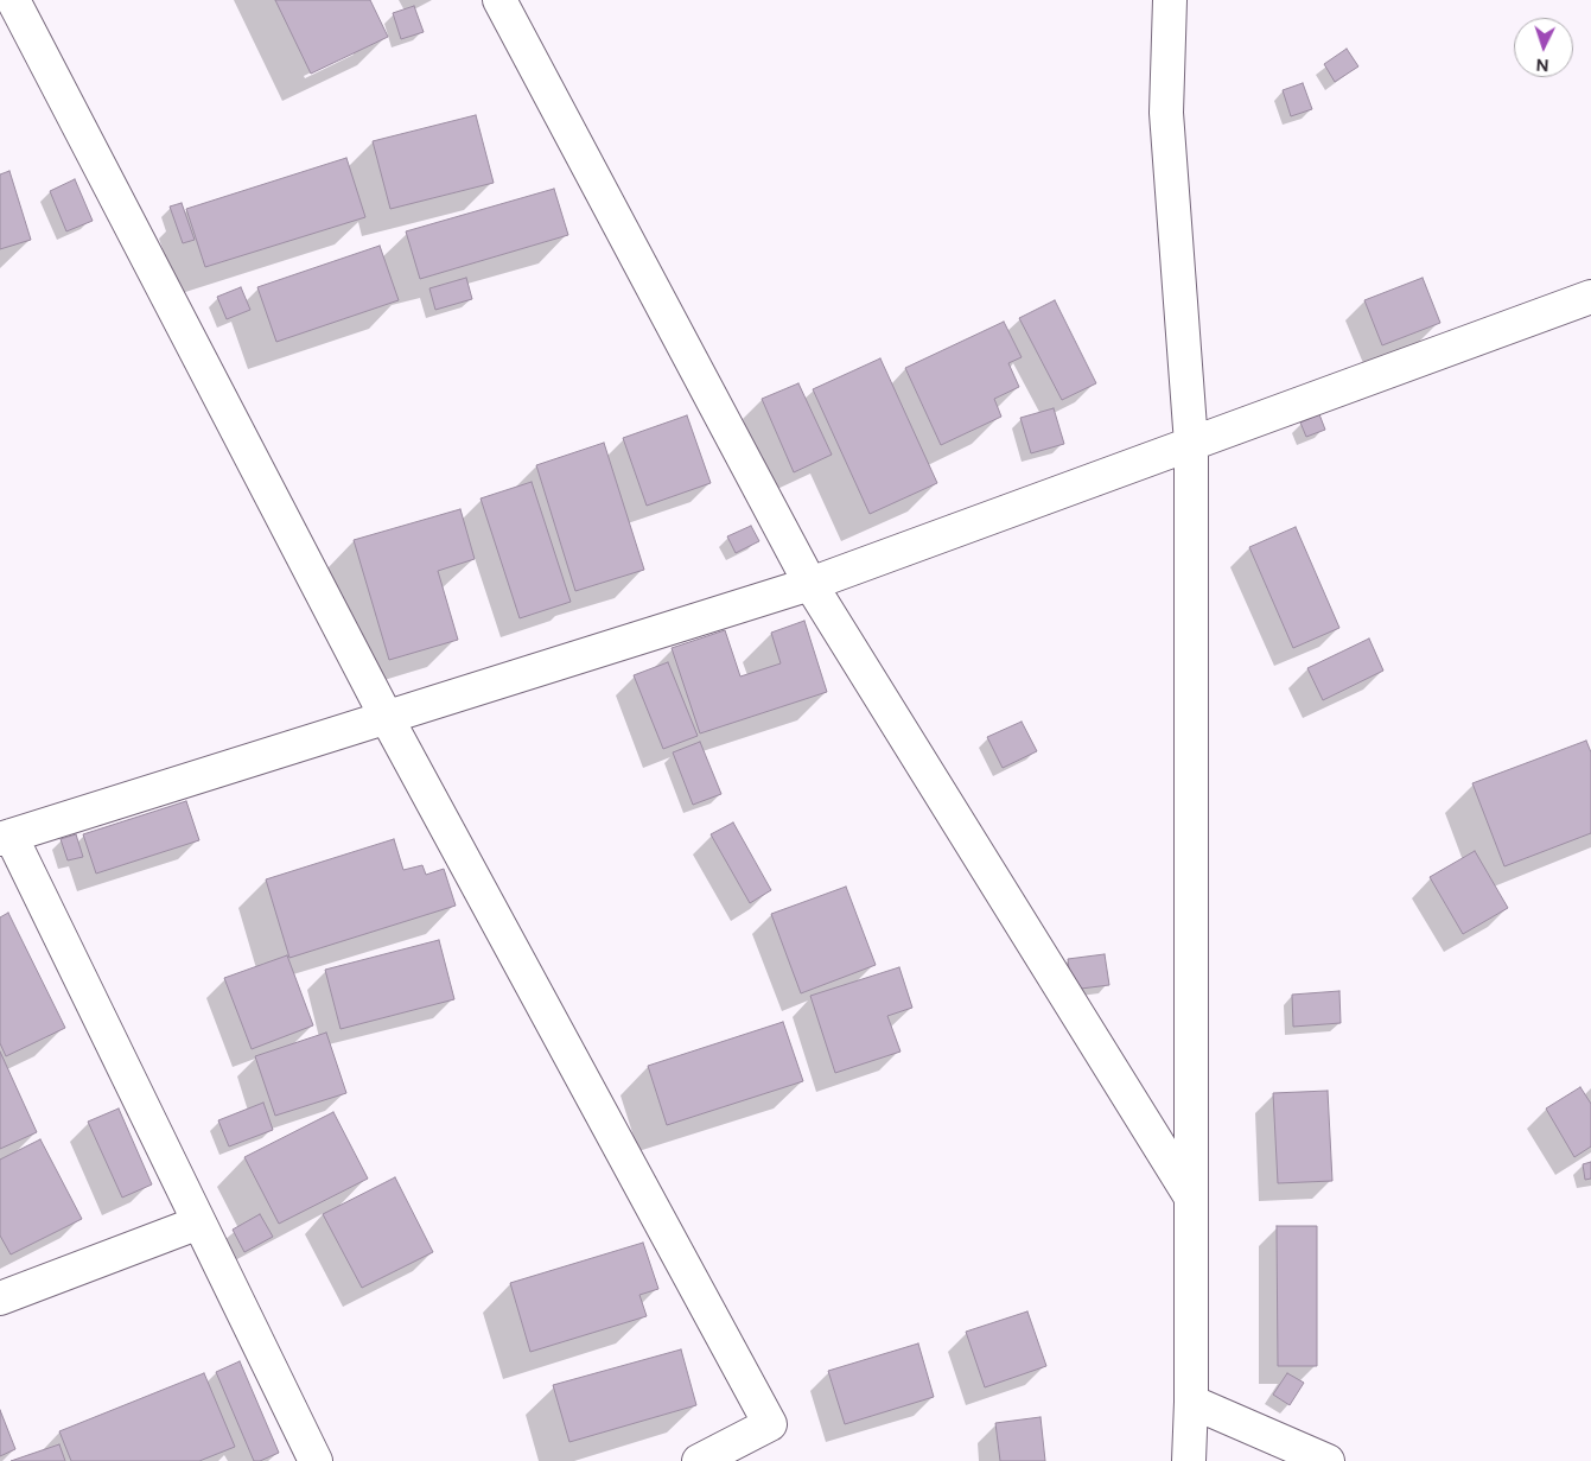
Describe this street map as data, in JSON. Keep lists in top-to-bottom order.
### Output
{
  "north": "bottom"
}
